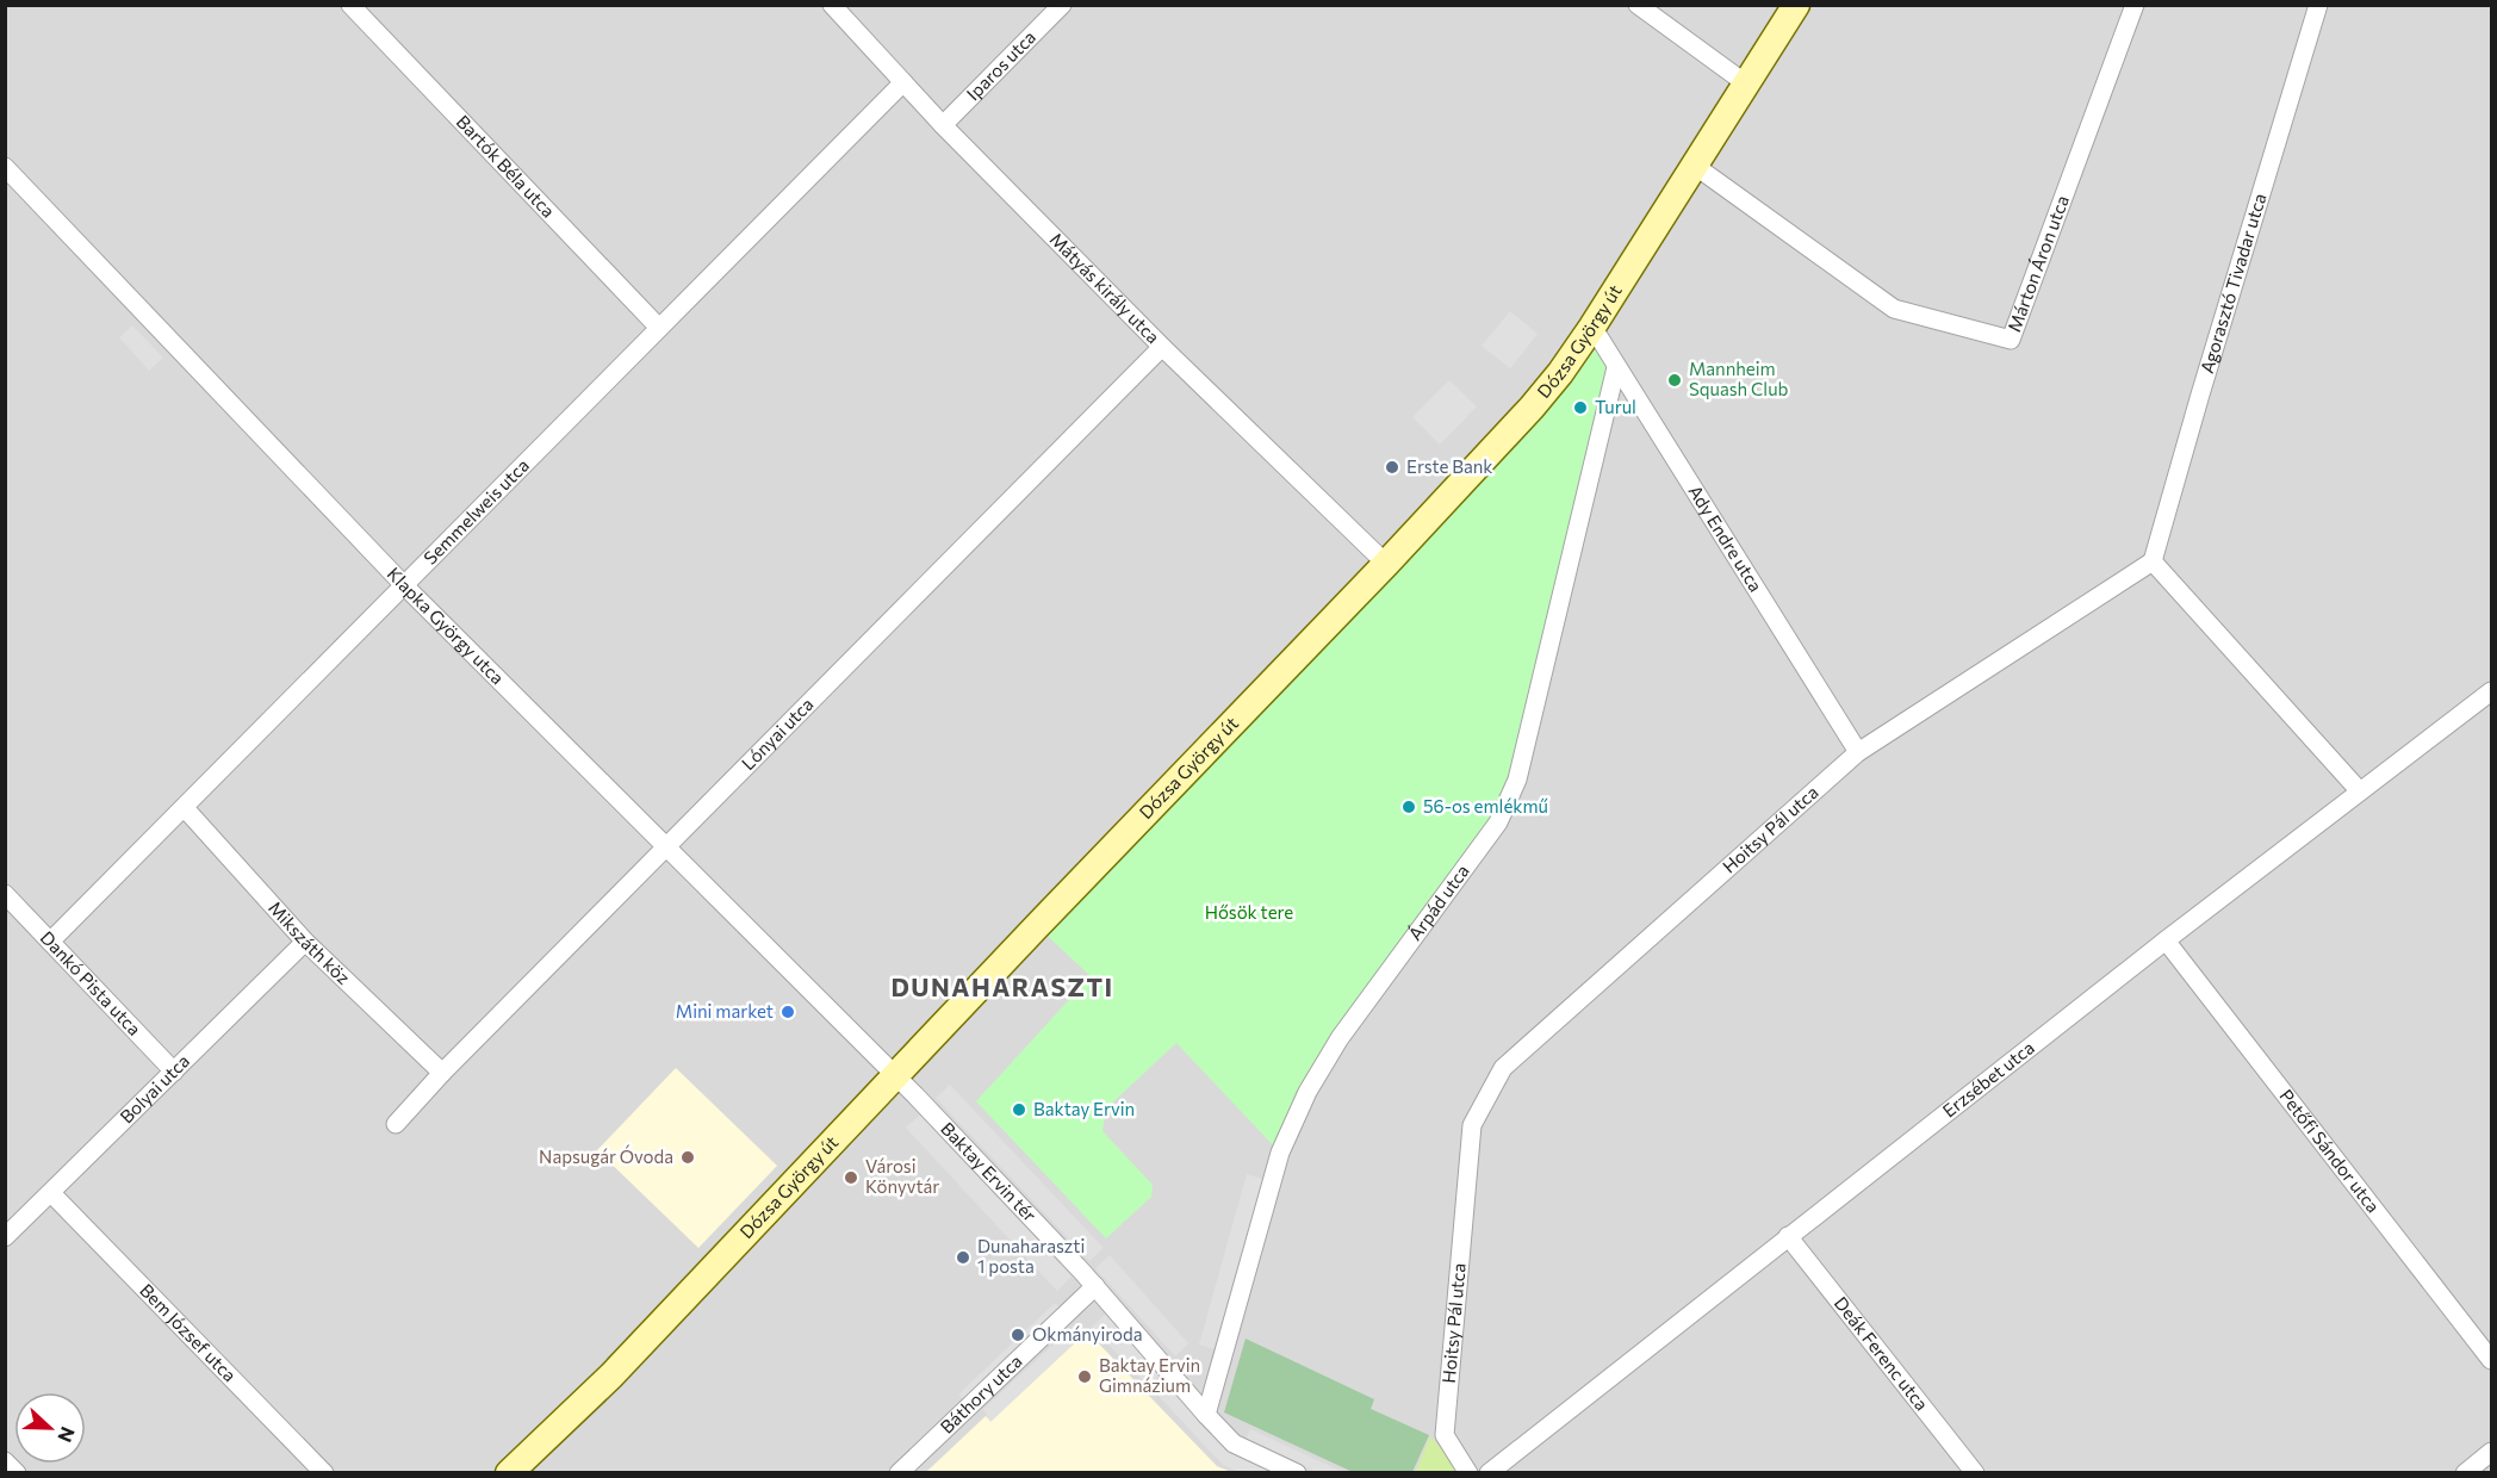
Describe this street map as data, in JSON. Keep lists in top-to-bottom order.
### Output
{
  "streets": {
    "main road": ["Dózsa György út"],
    "street": [
      "Iparos utca",
      "Bartók Béla utca",
      "Márton Áron utca",
      "Agorasztó Tivadar utca",
      "Mátyás király utca",
      "Semmelweis utca",
      "Ady Endre utca",
      "Klapka György utca",
      "Lónyai utca",
      "Hoitsy Pál utca",
      "Árpád utca",
      "Mikszáth köz",
      "Dankó Pista utca",
      "Erzsébet utca",
      "Bolyai utca",
      "Petőfi Sándor utca",
      "Baktay Ervin tér",
      "Bem József utca",
      "Deák Ferenc utca",
      "Báthory utca"
    ]
  },
  "crossings": [
    ["Iparos utca", "Mátyás király utca"],
    ["Bartók Béla utca", "Semmelweis utca"],
    ["Márton Áron utca", "Dózsa György út"],
    ["Agorasztó Tivadar utca", "Hoitsy Pál utca"],
    ["Mátyás király utca", "Dózsa György út"],
    ["Mátyás király utca", "Semmelweis utca"],
    ["Mátyás király utca", "Lónyai utca"],
    ["Dózsa György út", "Ady Endre utca"],
    ["Dózsa György út", "Klapka György utca"],
    ["Dózsa György út", "Baktay Ervin tér"],
    ["Semmelweis utca", "Klapka György utca"],
    ["Semmelweis utca", "Mikszáth köz"],
    ["Semmelweis utca", "Dankó Pista utca"],
    ["Ady Endre utca", "Hoitsy Pál utca"],
    ["Ady Endre utca", "Árpád utca"],
    ["Klapka György utca", "Lónyai utca"],
    ["Klapka György utca", "Baktay Ervin tér"],
    ["Lónyai utca", "Mikszáth köz"],
    ["Árpád utca", "Baktay Ervin tér"],
    ["Mikszáth köz", "Bolyai utca"],
    ["Dankó Pista utca", "Bolyai utca"],
    ["Erzsébet utca", "Petőfi Sándor utca"],
    ["Erzsébet utca", "Deák Ferenc utca"],
    ["Bolyai utca", "Bem József utca"],
    ["Baktay Ervin tér", "Báthory utca"]
  ],
  "districts": ["DUNAHARASZTI"],
  "parks": ["Hősök tere"],
  "places": [
    "Mannheim Squash Club",
    "Turul",
    "Erste Bank",
    "56-os emlékmű",
    "Mini market",
    "Baktay Ervin",
    "Napsugár Óvoda",
    "Városi Könyvtár",
    "Dunaharaszti 1 posta",
    "Okmányiroda",
    "Baktay Ervin Gimnázium"
  ],
  "north": "right"
}
